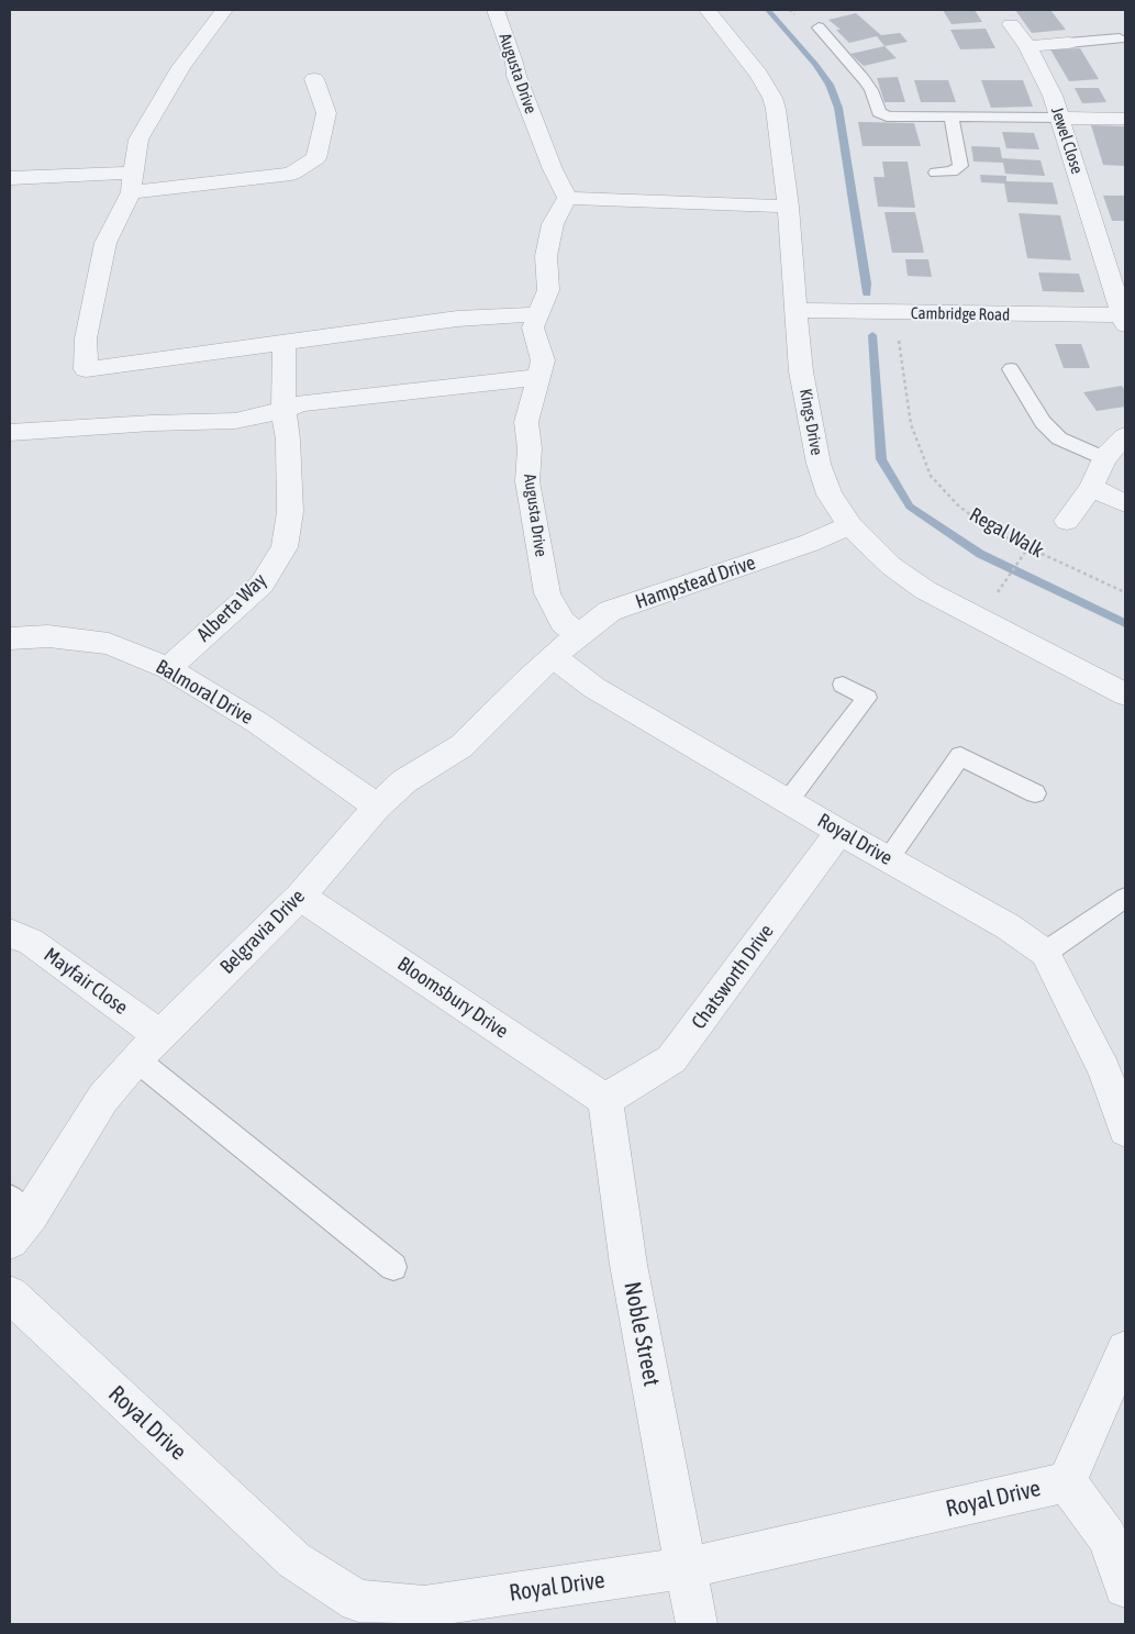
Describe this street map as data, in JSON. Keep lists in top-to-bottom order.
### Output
{
  "streets": {
    "street": [
      "Augusta Drive",
      "Jewel Close",
      "Cambridge Road",
      "Kings Drive",
      "Hampstead Drive",
      "Alberta Way",
      "Balmoral Drive",
      "Royal Drive",
      "Belgravia Drive",
      "Chatsworth Drive",
      "Mayfair Close",
      "Bloomsbury Drive",
      "Noble Street"
    ],
    "path": ["Regal Walk"]
  },
  "crossings": [
    ["Augusta Drive", "Hampstead Drive"],
    ["Jewel Close", "Cambridge Road"],
    ["Cambridge Road", "Kings Drive"],
    ["Cambridge Road", "Regal Walk"],
    ["Kings Drive", "Hampstead Drive"],
    ["Hampstead Drive", "Royal Drive"],
    ["Hampstead Drive", "Belgravia Drive"],
    ["Alberta Way", "Balmoral Drive"],
    ["Balmoral Drive", "Belgravia Drive"],
    ["Royal Drive", "Belgravia Drive"],
    ["Royal Drive", "Chatsworth Drive"],
    ["Royal Drive", "Noble Street"],
    ["Belgravia Drive", "Mayfair Close"],
    ["Belgravia Drive", "Bloomsbury Drive"],
    ["Chatsworth Drive", "Bloomsbury Drive"],
    ["Chatsworth Drive", "Noble Street"],
    ["Bloomsbury Drive", "Noble Street"]
  ]
}
